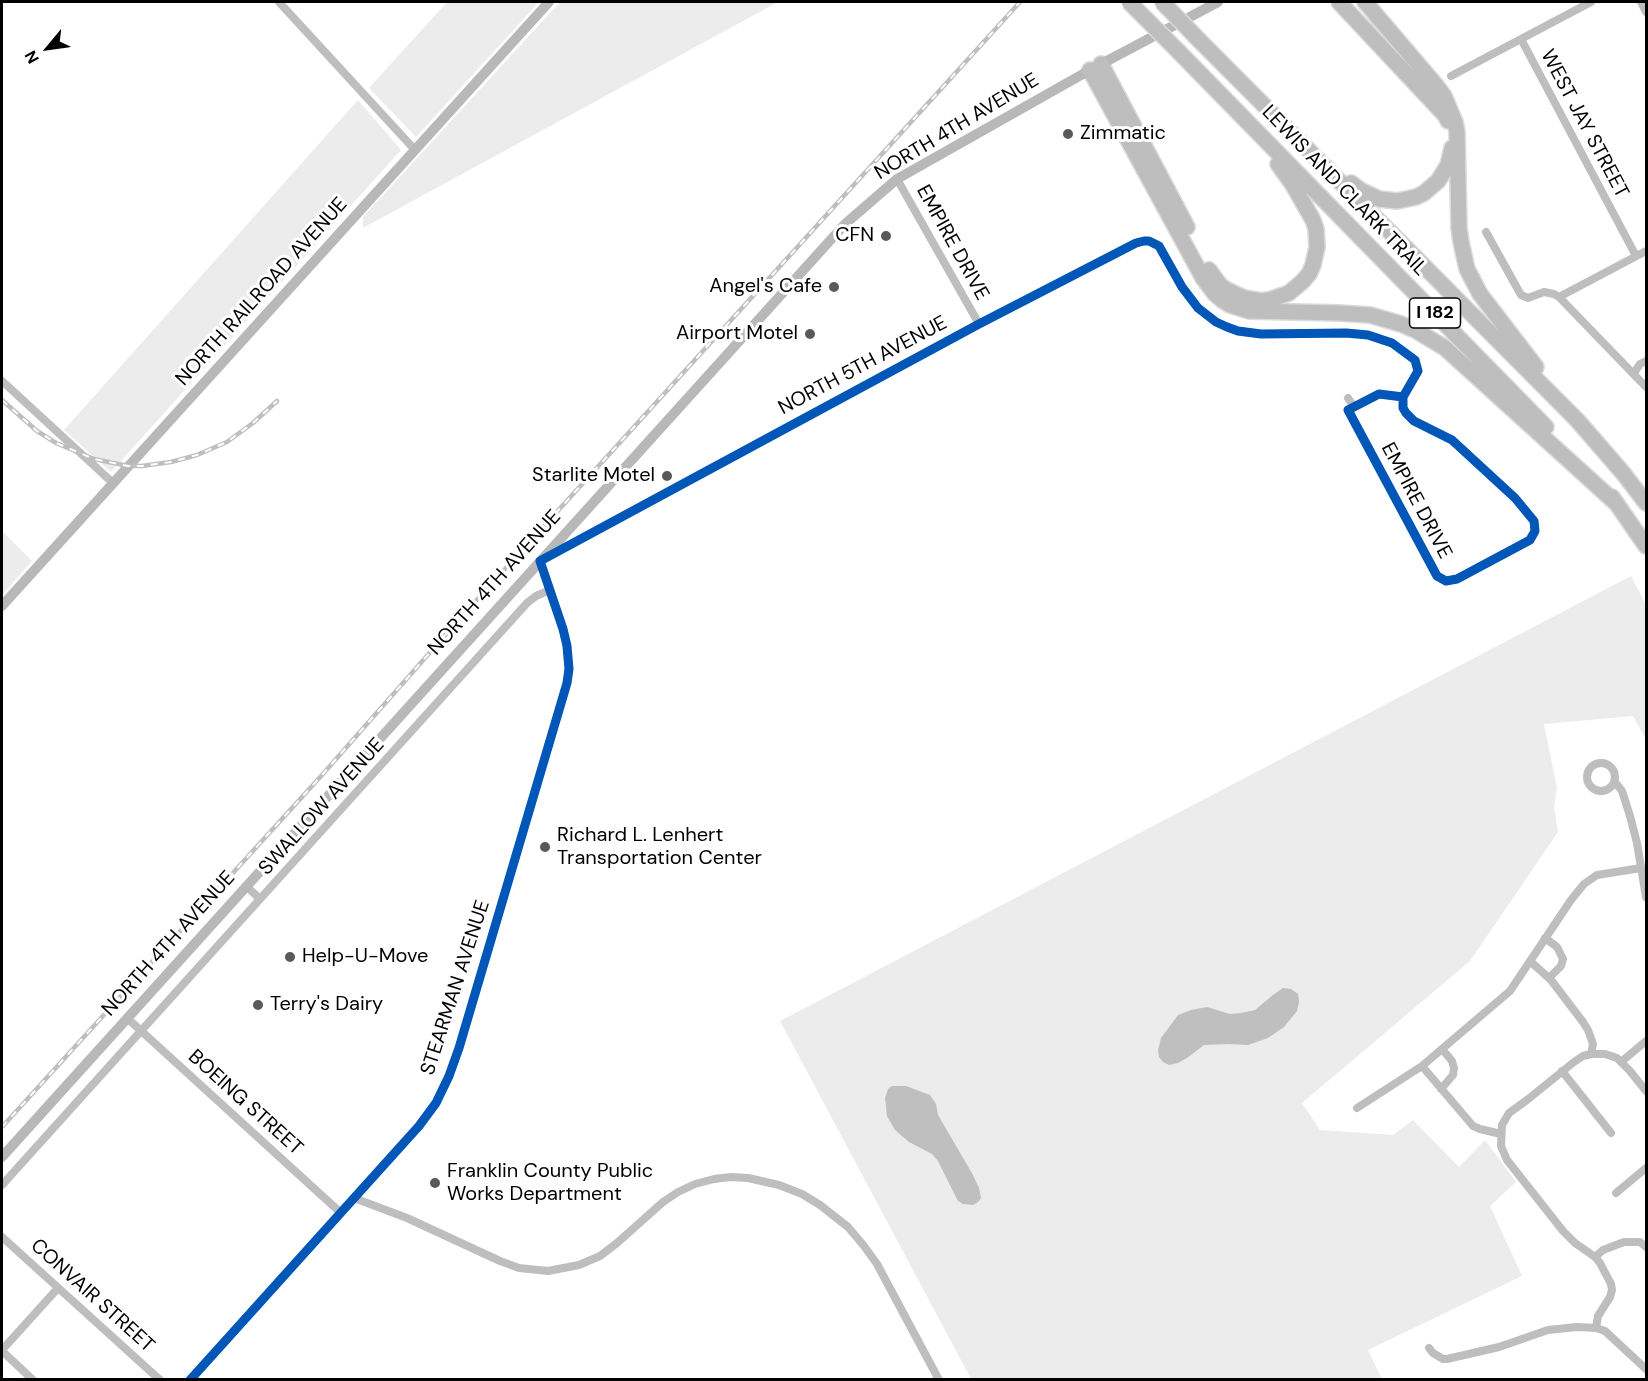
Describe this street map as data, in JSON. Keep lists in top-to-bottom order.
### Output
{
  "streets": {
    "highway": ["LEWIS AND CLARK TRAIL", "I 182"],
    "main road": ["NORTH 4TH AVENUE", "NORTH RAILROAD AVENUE"],
    "street": [
      "WEST JAY STREET",
      "EMPIRE DRIVE",
      "NORTH 5TH AVENUE",
      "SWALLOW AVENUE",
      "STEARMAN AVENUE",
      "BOEING STREET",
      "CONVAIR STREET"
    ]
  },
  "crossings": [
    ["NORTH 4TH AVENUE", "EMPIRE DRIVE"],
    ["NORTH 4TH AVENUE", "NORTH 5TH AVENUE"],
    ["NORTH 4TH AVENUE", "STEARMAN AVENUE"],
    ["NORTH 4TH AVENUE", "BOEING STREET"],
    ["EMPIRE DRIVE", "NORTH 5TH AVENUE"],
    ["NORTH 5TH AVENUE", "STEARMAN AVENUE"],
    ["SWALLOW AVENUE", "STEARMAN AVENUE"],
    ["SWALLOW AVENUE", "BOEING STREET"],
    ["STEARMAN AVENUE", "BOEING STREET"]
  ],
  "places": [
    "Zimmatic",
    "CFN",
    "Angel's Cafe",
    "Airport Motel",
    "Starlite Motel",
    "Richard L. Lenhert Transportation Center",
    "Help-U-Move",
    "Terry's Dairy",
    "Franklin County Public Works Department"
  ],
  "north": "bottom left"
}
